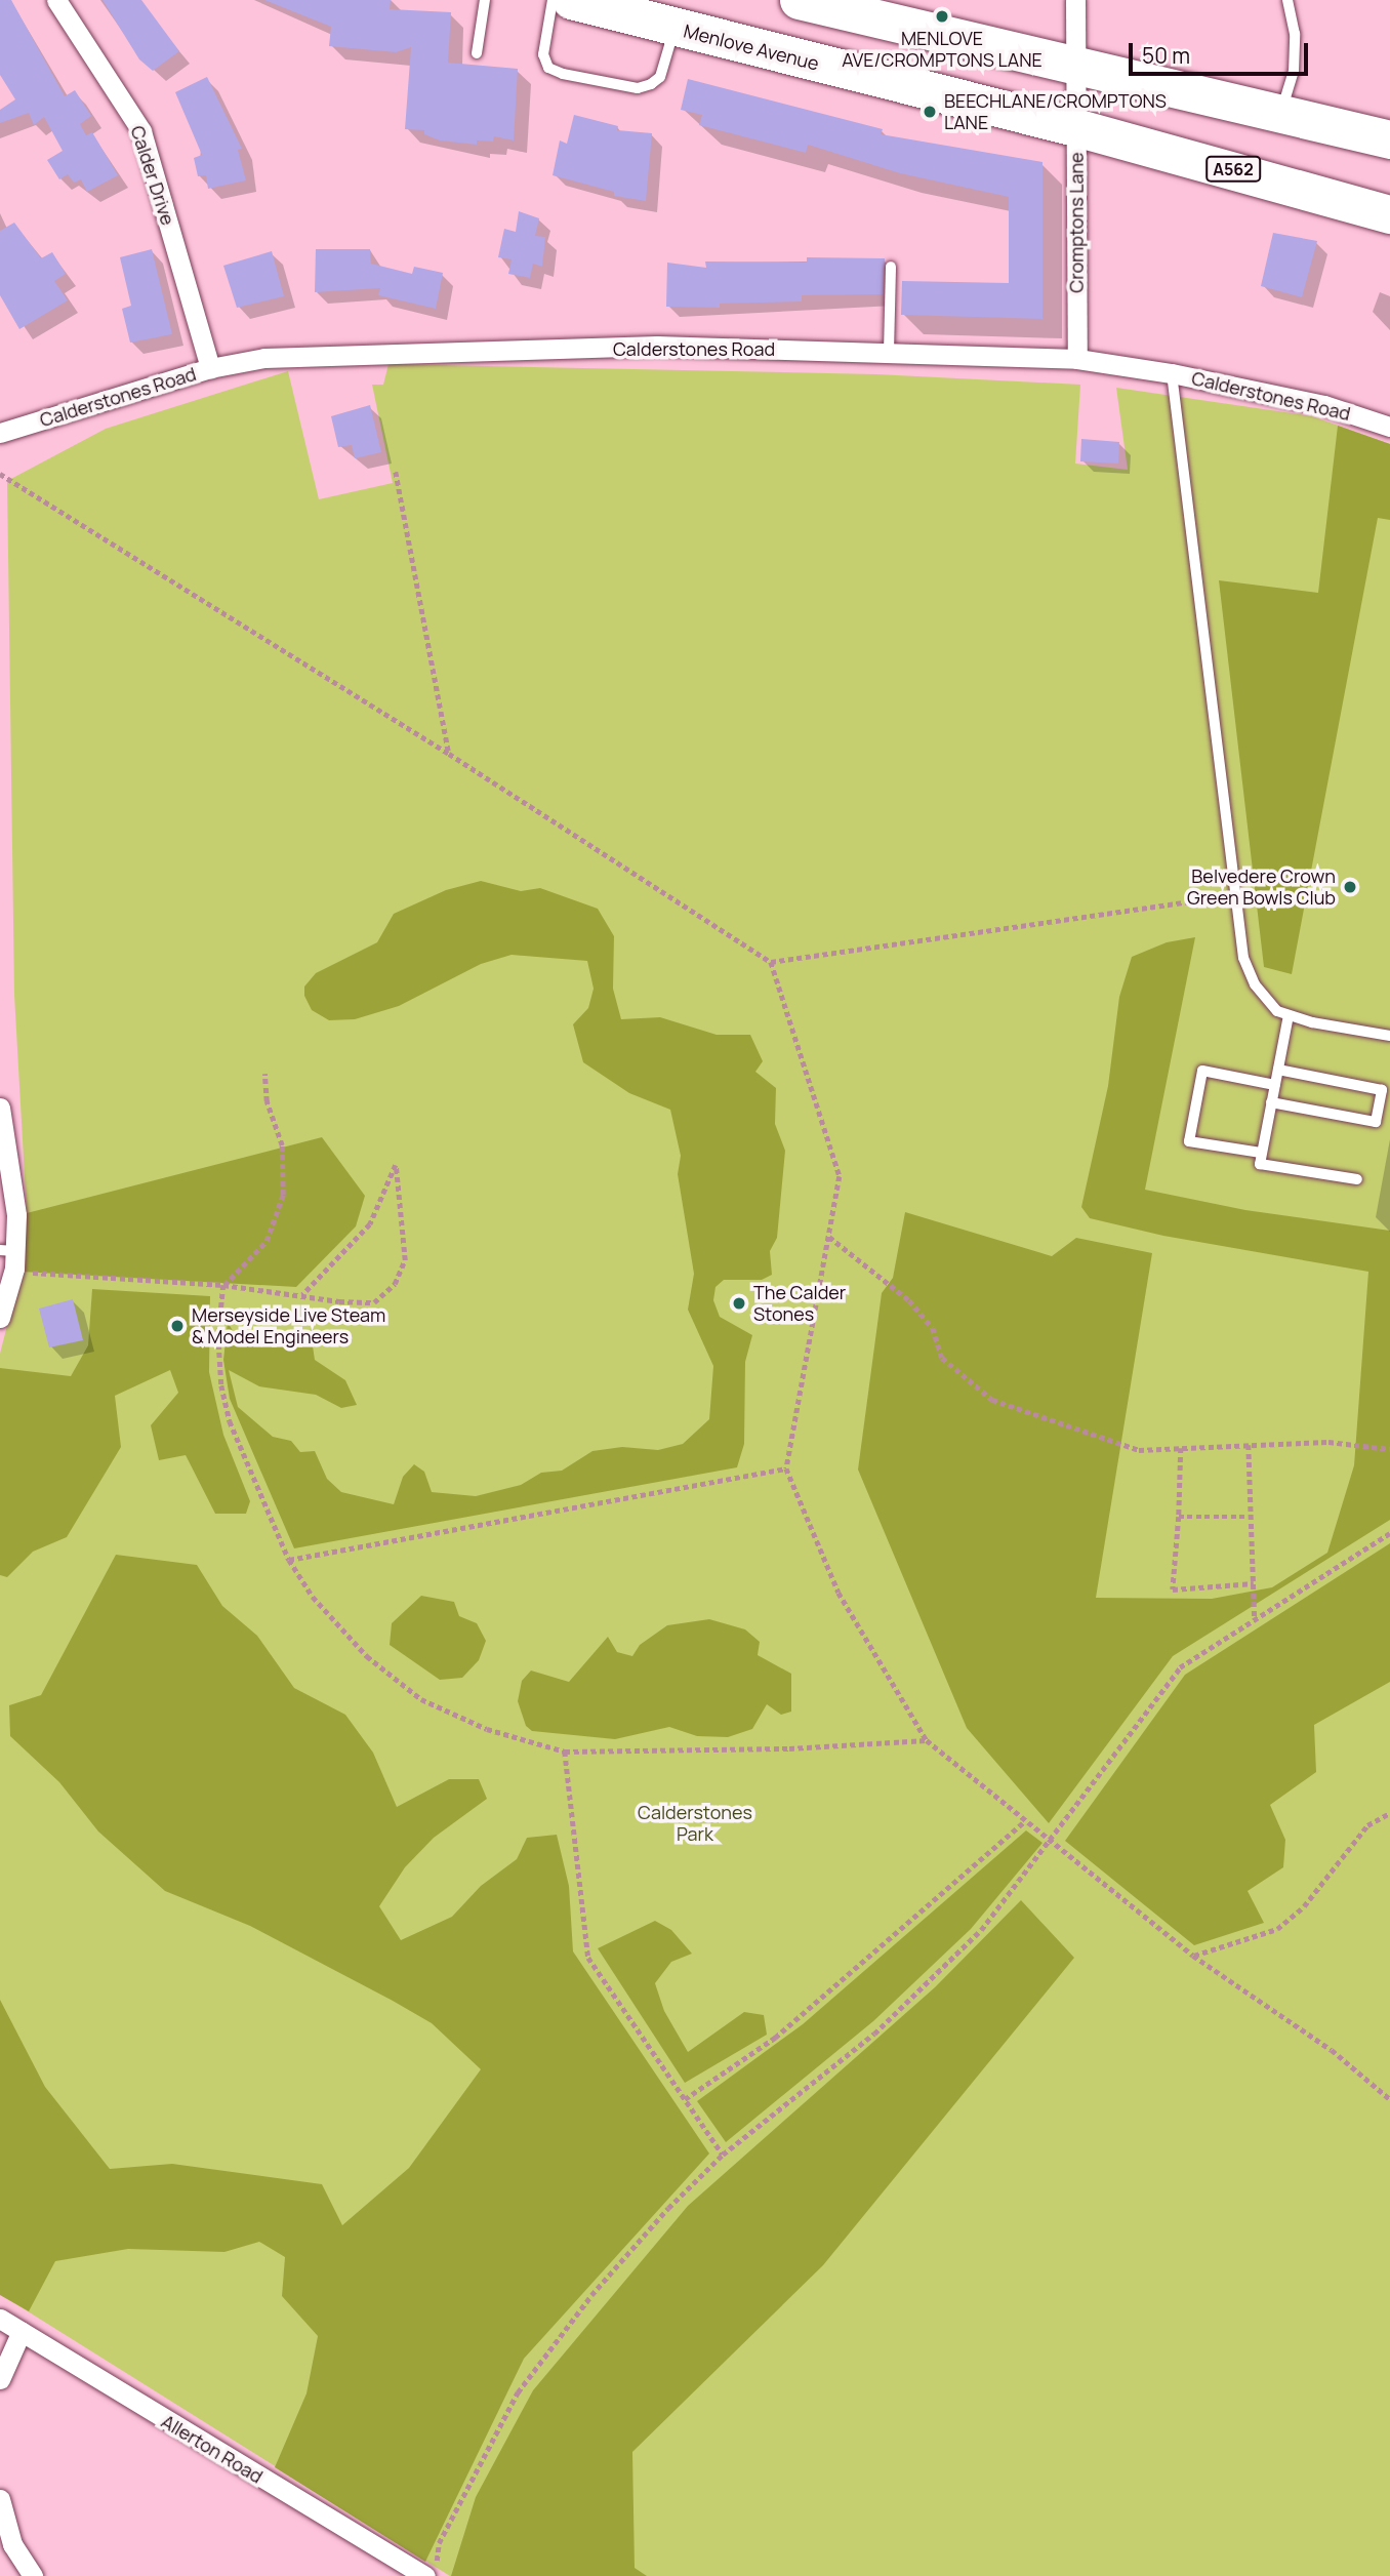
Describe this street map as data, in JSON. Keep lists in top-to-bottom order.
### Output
{
  "streets": {
    "highway": ["Menlove Avenue", "A562"],
    "street": [
      "Calder Drive",
      "Cromptons Lane",
      "Calderstones Road",
      "Allerton Road"
    ]
  },
  "crossings": [
    ["Menlove Avenue", "Cromptons Lane"],
    ["Calder Drive", "Calderstones Road"],
    ["Cromptons Lane", "Calderstones Road"]
  ],
  "parks": ["Calderstones Park"],
  "places": [
    "MENLOVE AVE/CROMPTONS LANE",
    "BEECHLANE/CROMPTONS LANE",
    "Belvedere Crown Green Bowls Club",
    "The Calder Stones",
    "Merseyside Live Steam & Model Engineers"
  ],
  "scale_bar": "50 m"
}
